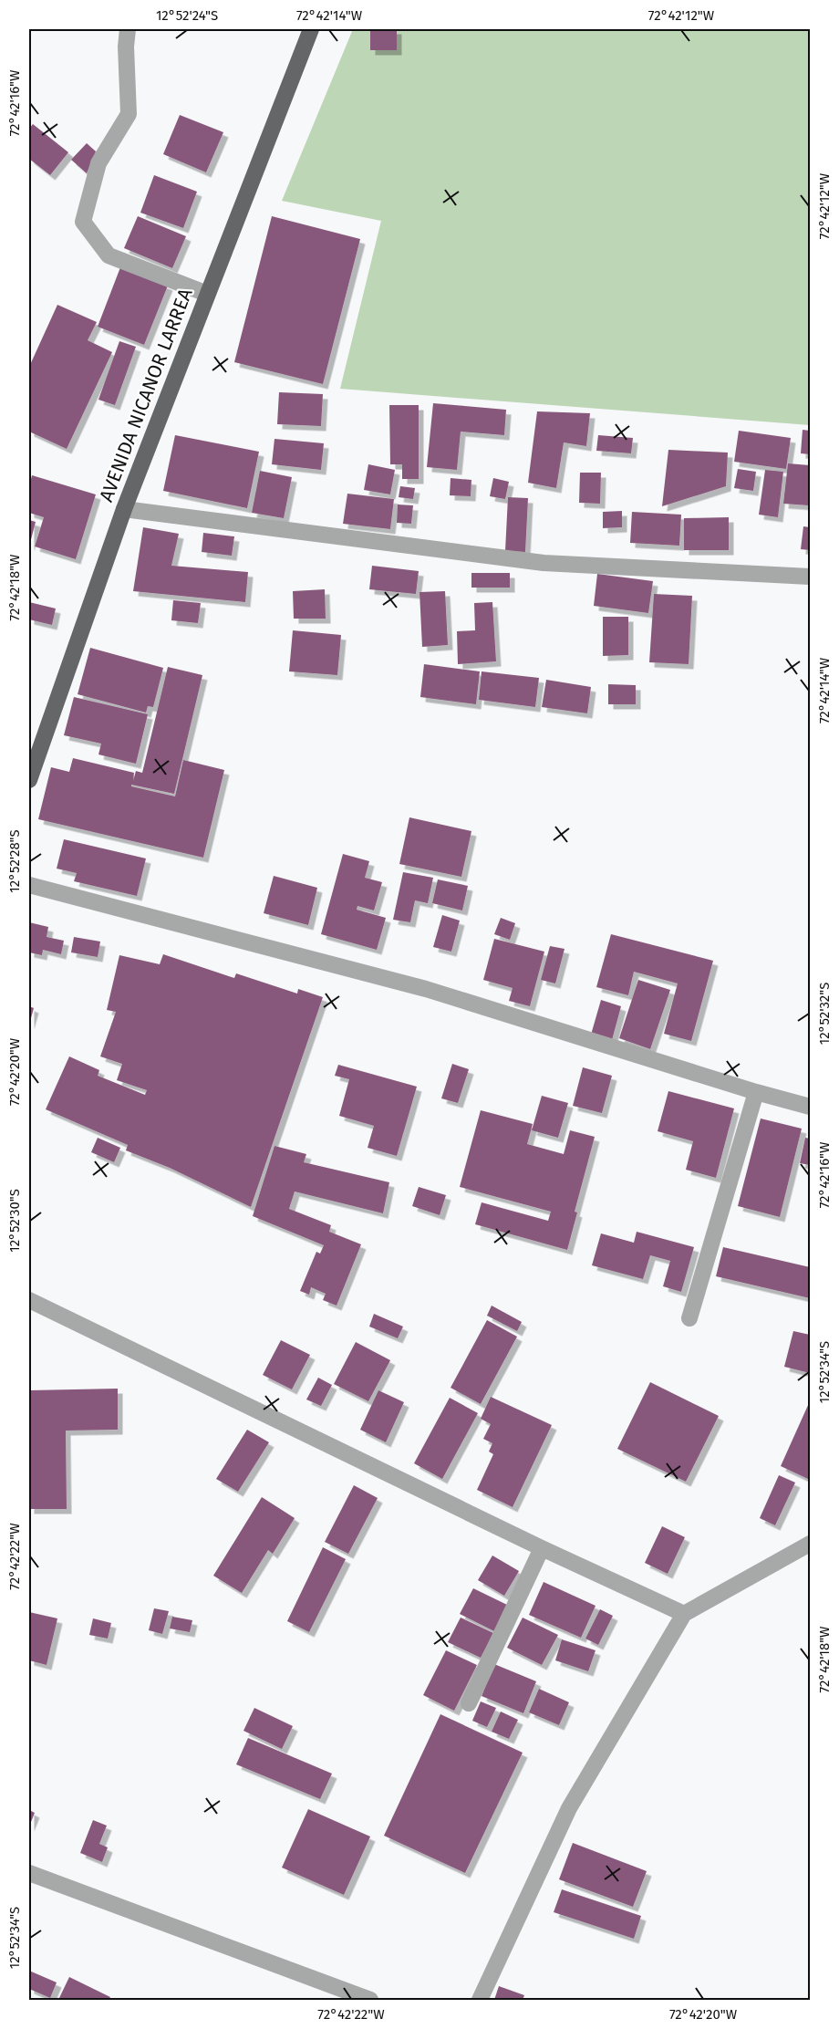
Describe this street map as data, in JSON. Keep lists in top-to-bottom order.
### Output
{
  "streets": {
    "main road": ["AVENIDA NICANOR LARREA"]
  },
  "coordinates": [
    "12°52'24\"S",
    "72°42'14\"W",
    "72°42'12\"W",
    "72°42'16\"W",
    "72°42'18\"W",
    "12°52'28\"S",
    "12°52'32\"S",
    "72°42'20\"W",
    "12°52'30\"S",
    "12°52'34\"S",
    "72°42'22\"W"
  ]
}
